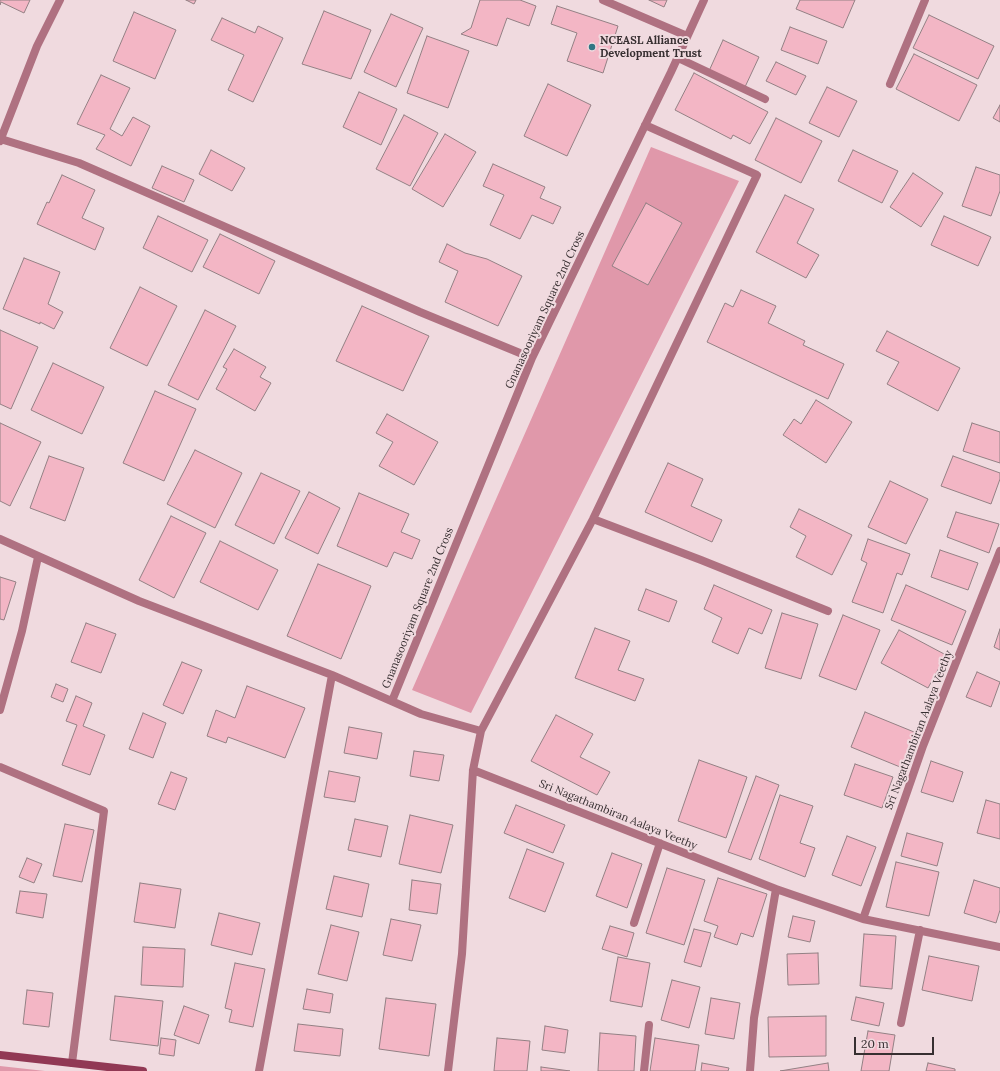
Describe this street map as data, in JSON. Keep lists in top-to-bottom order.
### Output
{
  "streets": {
    "street": ["Gnanasooriyam Square 2nd Cross", "Sri Nagathambiran Aalaya Veethy"]
  },
  "places": ["NCEASL Alliance Development Trust"],
  "scale_bar": "20 m"
}
